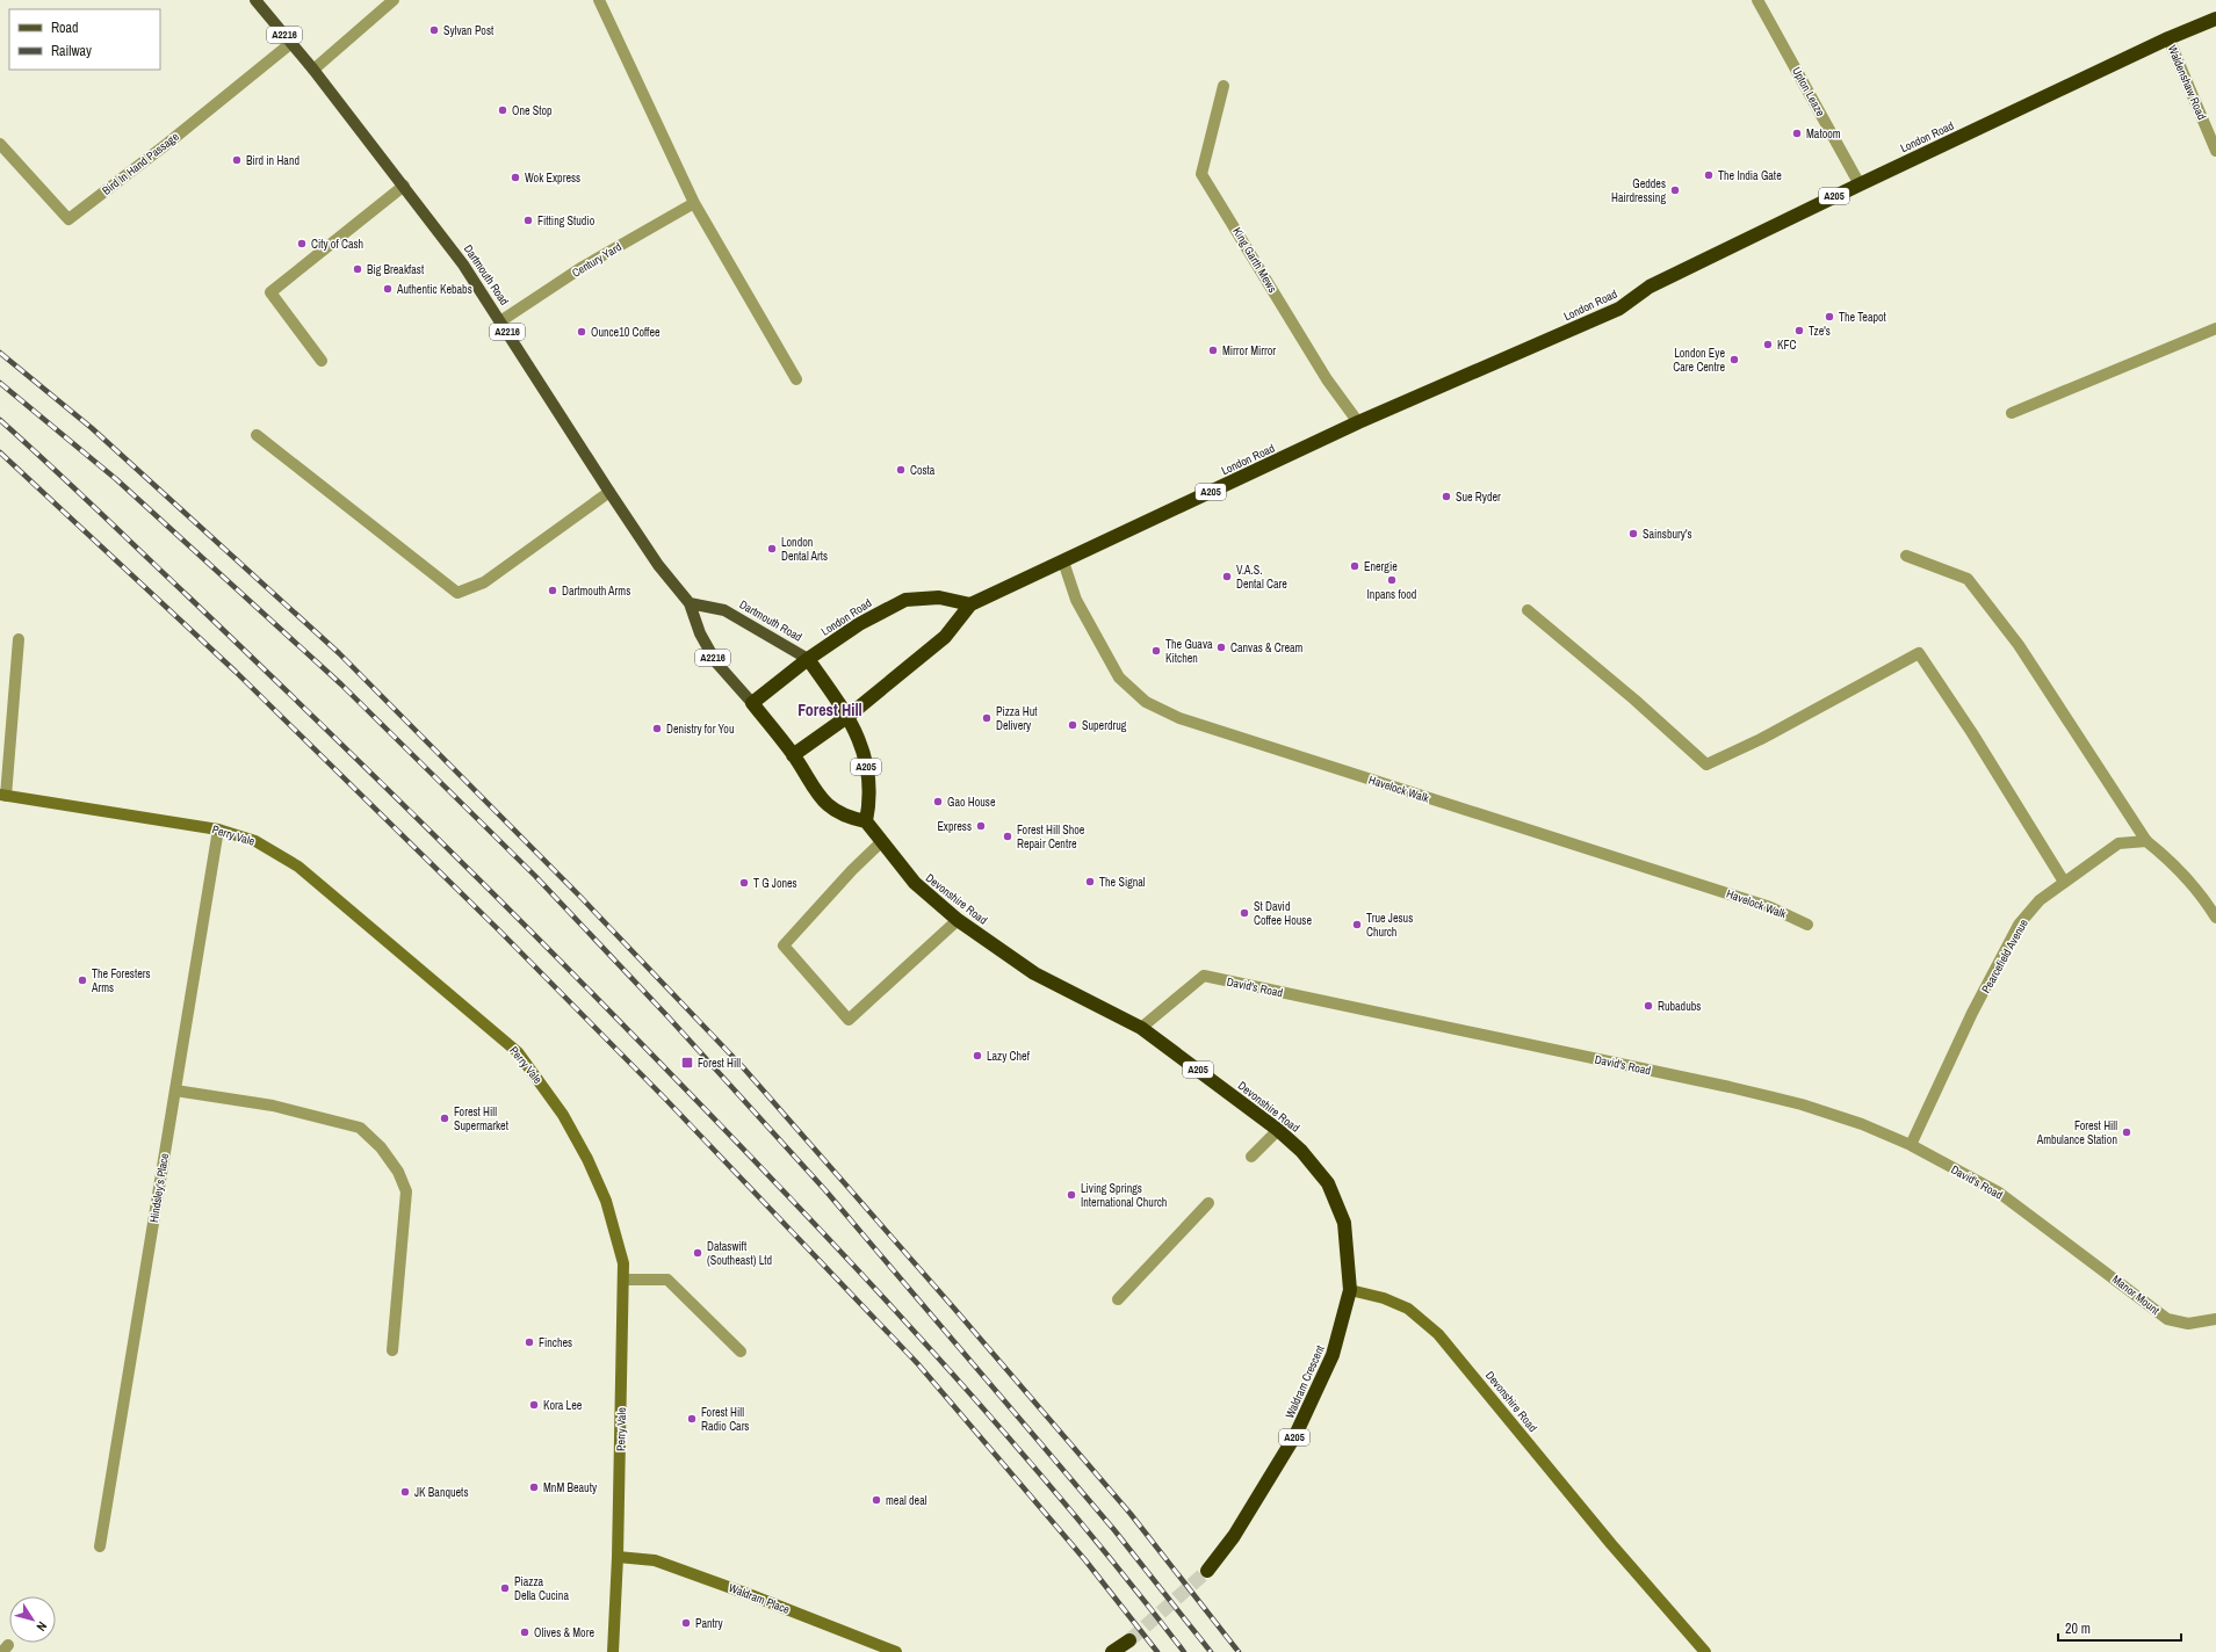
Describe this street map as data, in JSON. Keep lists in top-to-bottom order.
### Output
{
  "streets": {
    "highway": [
      "London Road",
      "A205",
      "Devonshire Road",
      "Waldram Crescent"
    ],
    "main road": [
      "A2216",
      "Dartmouth Road",
      "Perry Vale",
      "Waldram Place"
    ],
    "street": [
      "Waldenshaw Road",
      "Upton Leaze",
      "Bird In Hand Passage",
      "Century Yard",
      "King Garth Mews",
      "Havelock Walk",
      "Pearcefield Avenue",
      "David's Road",
      "Hindsley's Place",
      "Manor Mount"
    ]
  },
  "crossings": [
    ["Waldenshaw Road", "London Road"],
    ["Upton Leaze", "London Road"],
    ["London Road", "A205"],
    ["London Road", "King Garth Mews"],
    ["London Road", "Dartmouth Road"],
    ["London Road", "Havelock Walk"],
    ["Bird In Hand Passage", "Dartmouth Road"],
    ["A205", "Dartmouth Road"],
    ["A205", "Devonshire Road"],
    ["Century Yard", "Dartmouth Road"],
    ["Perry Vale", "Hindsley's Place"],
    ["Perry Vale", "Waldram Place"],
    ["Devonshire Road", "David's Road"],
    ["Devonshire Road", "Waldram Crescent"],
    ["Pearcefield Avenue", "David's Road"],
    ["David's Road", "Manor Mount"]
  ],
  "districts": ["Forest Hill"],
  "places": {
    "other": [
      "Sylvan Post",
      "One Stop",
      "Matoom",
      "Bird in Hand",
      "The India Gate",
      "Wok Express",
      "Geddes Hairdressing",
      "Fitting Studio",
      "City of Cash",
      "Big Breakfast",
      "Authentic Kebabs",
      "The Teapot",
      "Tze's",
      "Ounce10 Coffee",
      "KFC",
      "Mirror Mirror",
      "London Eye Care Centre",
      "Costa",
      "Sue Ryder",
      "Sainsbury's",
      "London Dental Arts",
      "Energie",
      "V.A.S. Dental Care",
      "Inpans food",
      "Dartmouth Arms",
      "Canvas & Cream",
      "The Guava Kitchen",
      "Pizza Hut Delivery",
      "Superdrug",
      "Denistry for You",
      "Gao House",
      "Express",
      "Forest Hill Shoe Repair Centre",
      "The Signal",
      "T G Jones",
      "St David Coffee House",
      "True Jesus Church",
      "The Foresters Arms",
      "Rubadubs",
      "Lazy Chef",
      "Forest Hill Supermarket",
      "Forest Hill Ambulance Station",
      "Living Springs International Church",
      "Dataswift (Southeast) Ltd",
      "Finches",
      "Kora Lee",
      "Forest Hill Radio Cars",
      "MnM Beauty",
      "JK Banquets",
      "meal deal",
      "Piazza Della Cucina",
      "Pantry",
      "Olives & More"
    ],
    "transit": ["Forest Hill"]
  },
  "legend": ["Road", "Railway"],
  "scale_bar": "20 m",
  "north": "bottom right"
}
